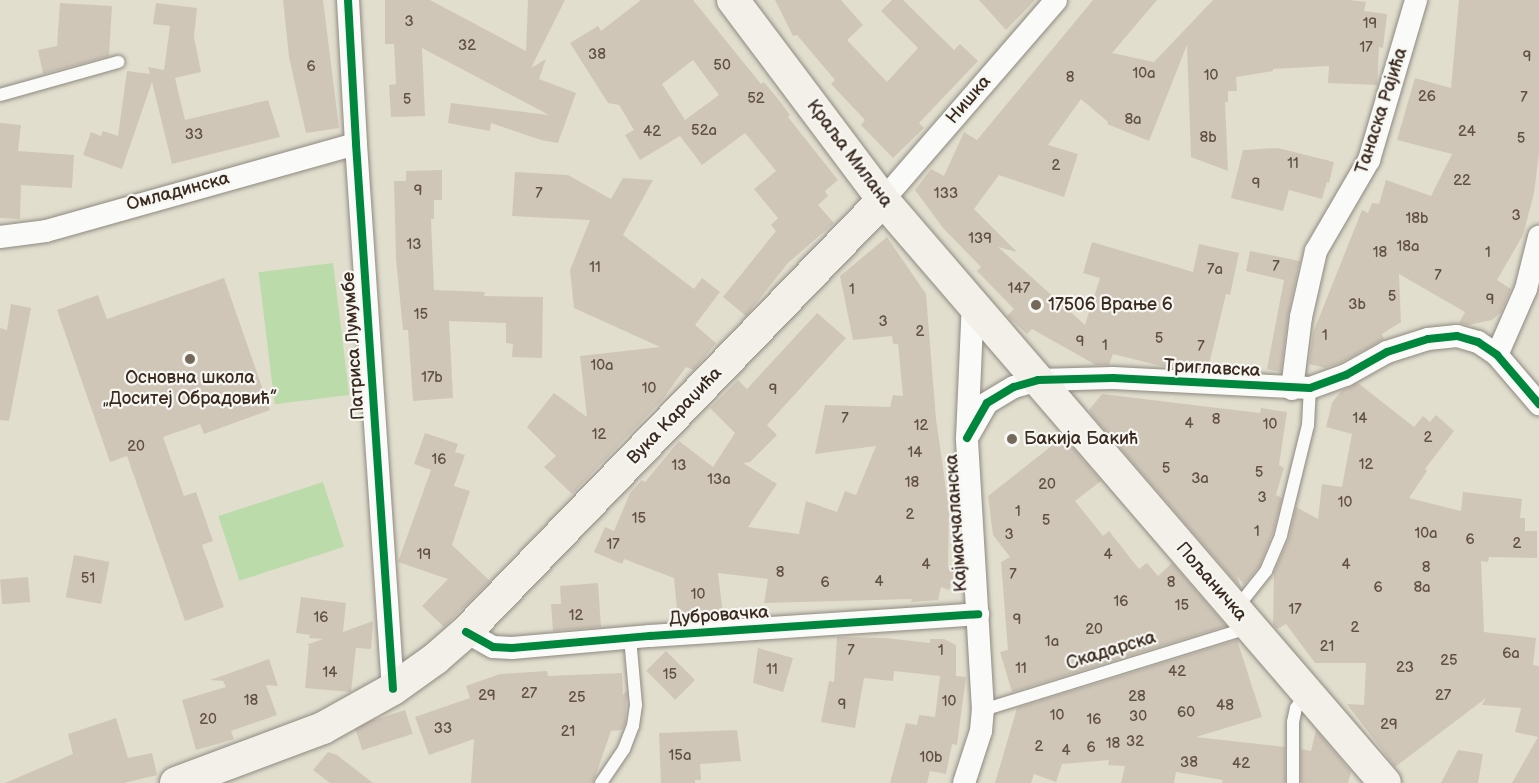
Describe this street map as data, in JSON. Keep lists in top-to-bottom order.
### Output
{
  "streets": {
    "main road": ["Краља Милана", "Вука Караџића", "Пољаничка"],
    "street": [
      "Нишка",
      "Танаска Рајића",
      "Омладинска",
      "Патриса Лумумбе",
      "Триглавска",
      "Кајмакчаланска",
      "Дубровачка"
    ],
    "lane": ["Скадарска"]
  },
  "crossings": [
    ["Нишка", "Краља Милана"],
    ["Нишка", "Вука Караџића"],
    ["Танаска Рајића", "Триглавска"],
    ["Танаска Рајића", "Пољаничка"],
    ["Танаска Рајића", "Скадарска"],
    ["Краља Милана", "Триглавска"],
    ["Краља Милана", "Вука Караџића"],
    ["Краља Милана", "Кајмакчаланска"],
    ["Краља Милана", "Пољаничка"],
    ["Омладинска", "Патриса Лумумбе"],
    ["Триглавска", "Кајмакчаланска"],
    ["Триглавска", "Пољаничка"],
    ["Вука Караџића", "Дубровачка"],
    ["Кајмакчаланска", "Дубровачка"],
    ["Кајмакчаланска", "Скадарска"],
    ["Пољаничка", "Скадарска"]
  ],
  "places": ["17506 Врање 6", "Основна школа „Доситеј Обрадовић”", "Бакија Бакић"],
  "house_numbers": [
    "3",
    "19",
    "32",
    "17",
    "38",
    "9",
    "50",
    "6",
    "10a",
    "10",
    "8",
    "26",
    "7",
    "52",
    "5",
    "8a",
    "52a",
    "42",
    "24",
    "33",
    "8b",
    "5",
    "11",
    "2",
    "22",
    "9",
    "9",
    "7",
    "133",
    "3",
    "18b",
    "139",
    "13",
    "18a",
    "18",
    "1",
    "7",
    "11",
    "7a",
    "7",
    "147",
    "1",
    "5",
    "9",
    "3b",
    "15",
    "3",
    "2",
    "1",
    "5",
    "9",
    "1",
    "7",
    "10a",
    "17b",
    "10",
    "9",
    "7",
    "14",
    "8",
    "4",
    "10",
    "12",
    "12",
    "2",
    "20",
    "14",
    "16",
    "12",
    "13",
    "5",
    "5",
    "3a",
    "13a",
    "18",
    "20",
    "3",
    "10",
    "1",
    "2",
    "15",
    "5",
    "1",
    "10a",
    "3",
    "6",
    "2",
    "17",
    "19",
    "4",
    "4",
    "4",
    "8",
    "8",
    "7",
    "51",
    "4",
    "6",
    "8",
    "6",
    "8a",
    "10",
    "16",
    "15",
    "17",
    "12",
    "16",
    "9",
    "2",
    "20",
    "1a",
    "21",
    "7",
    "1",
    "6a",
    "25",
    "23",
    "11",
    "11",
    "42",
    "14",
    "15",
    "27",
    "29",
    "27",
    "28",
    "25",
    "18",
    "10",
    "9",
    "48",
    "60",
    "10",
    "30",
    "20",
    "16",
    "29",
    "33",
    "21",
    "32",
    "18",
    "2",
    "6",
    "4",
    "15a",
    "10b",
    "38",
    "42"
  ]
}
